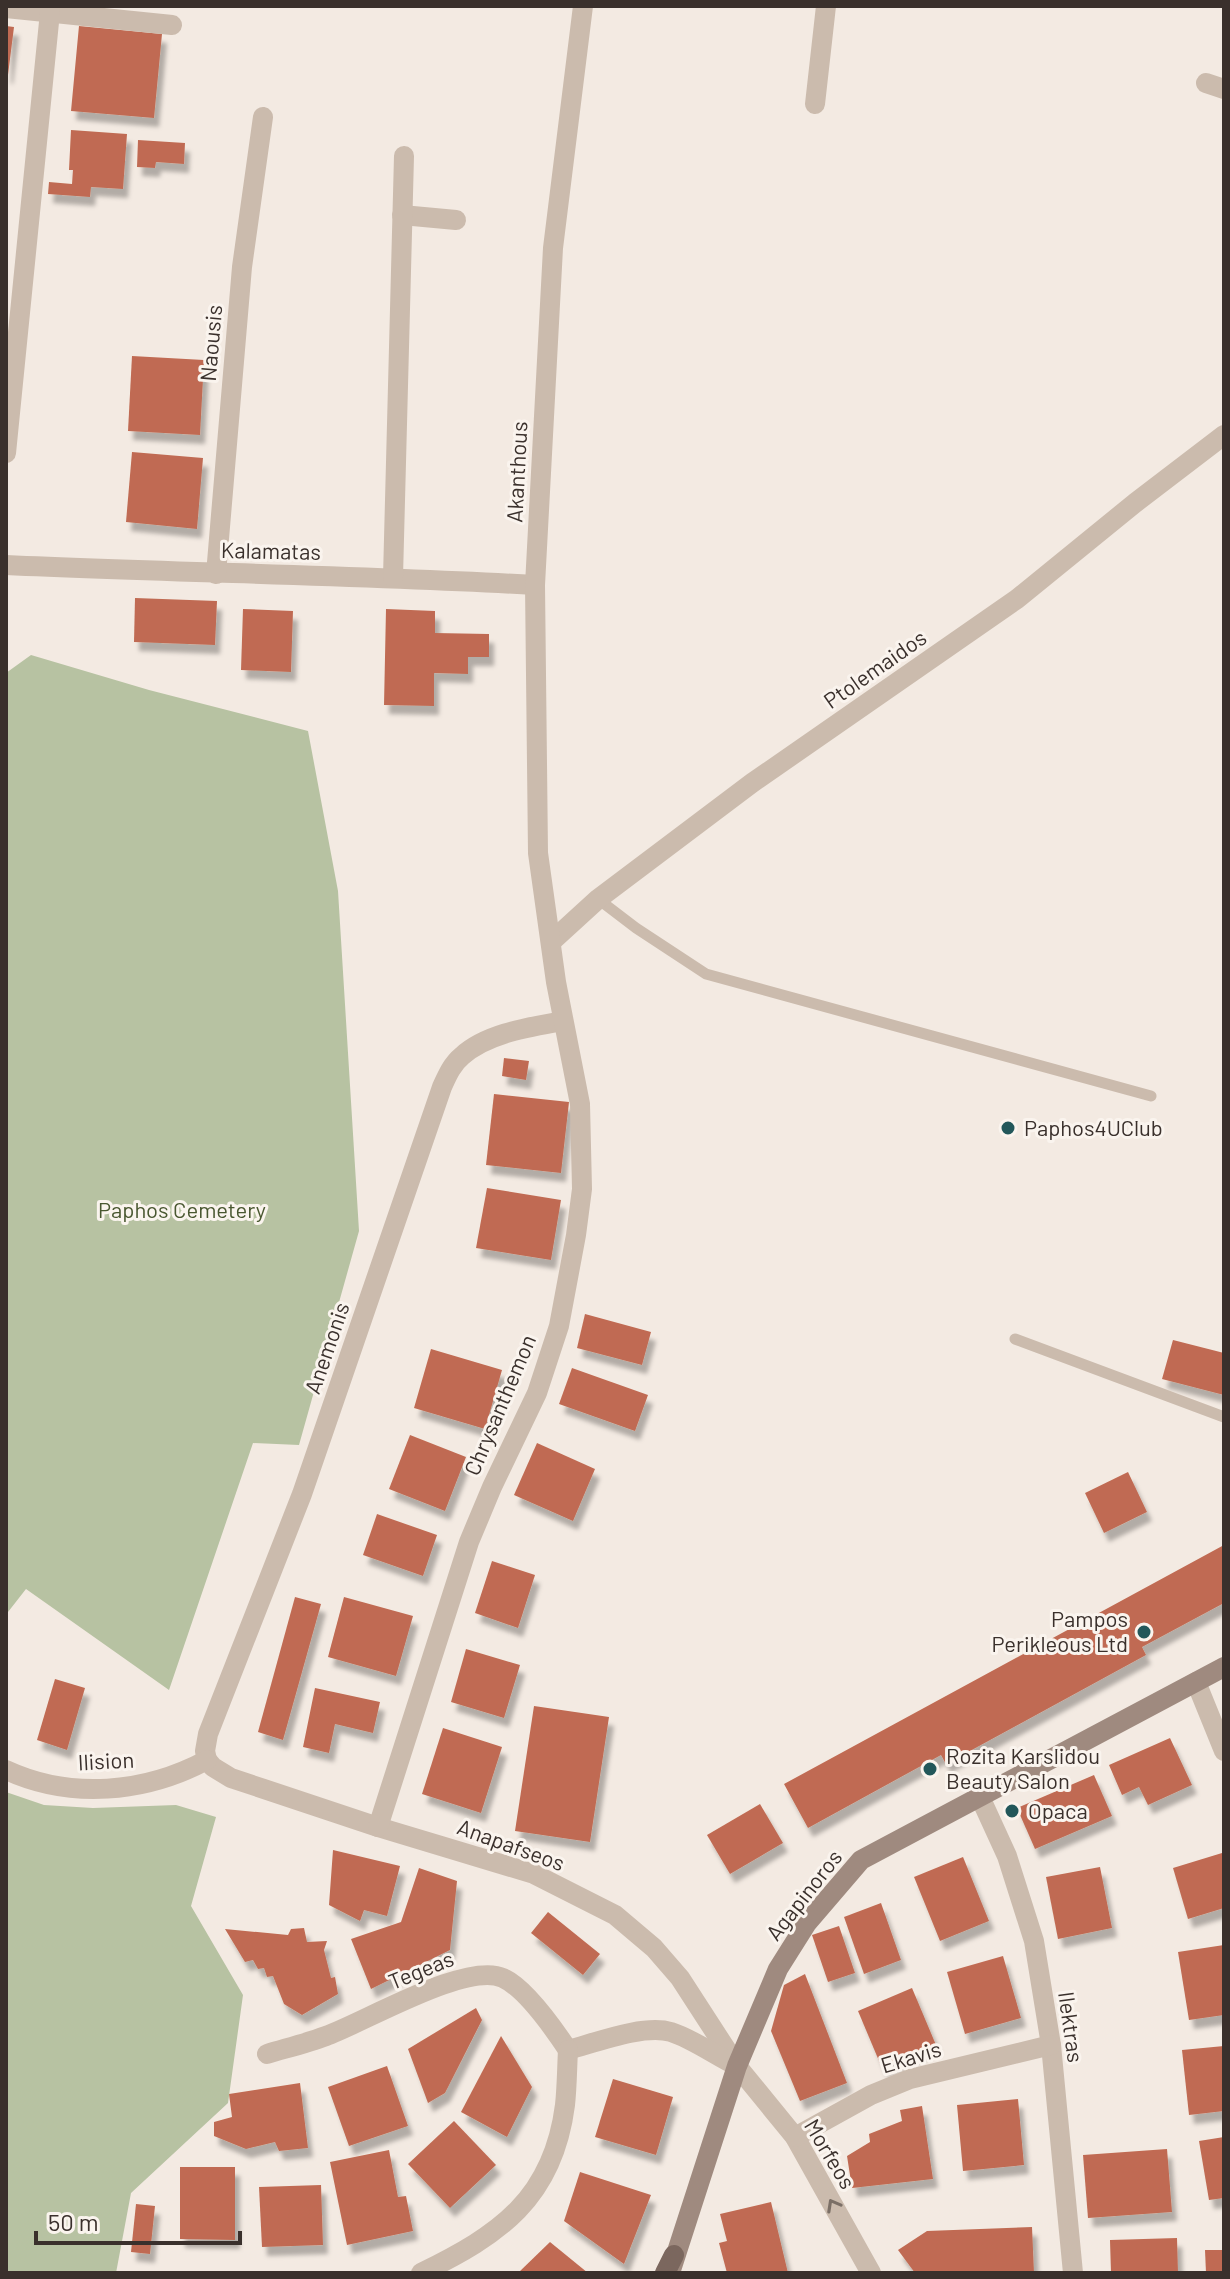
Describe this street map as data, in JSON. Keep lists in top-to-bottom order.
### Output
{
  "streets": {
    "main road": ["Agapinoros"],
    "street": [
      "Naousis",
      "Akanthous",
      "Kalamatas",
      "Ptolemaidos",
      "Anemonis",
      "Chrysanthemon",
      "Ilision",
      "Anapafseos",
      "Tegeas",
      "Ilektras",
      "Ekavis",
      "Morfeos"
    ]
  },
  "crossings": [
    ["Naousis", "Kalamatas"],
    ["Akanthous", "Kalamatas"],
    ["Akanthous", "Ptolemaidos"],
    ["Akanthous", "Chrysanthemon"],
    ["Ptolemaidos", "Chrysanthemon"],
    ["Anemonis", "Chrysanthemon"],
    ["Anemonis", "Ilision"],
    ["Anemonis", "Anapafseos"],
    ["Chrysanthemon", "Anapafseos"],
    ["Ilision", "Anapafseos"],
    ["Anapafseos", "Agapinoros"],
    ["Anapafseos", "Morfeos"],
    ["Agapinoros", "Ilektras"],
    ["Agapinoros", "Morfeos"],
    ["Ilektras", "Ekavis"],
    ["Ekavis", "Morfeos"]
  ],
  "one_way": ["Morfeos"],
  "parks": ["Paphos Cemetery"],
  "places": [
    "Paphos4UClub",
    "Pampos Perikleous Ltd",
    "Rozita Karslidou Beauty Salon",
    "Opaca"
  ],
  "scale_bar": "50 m"
}
